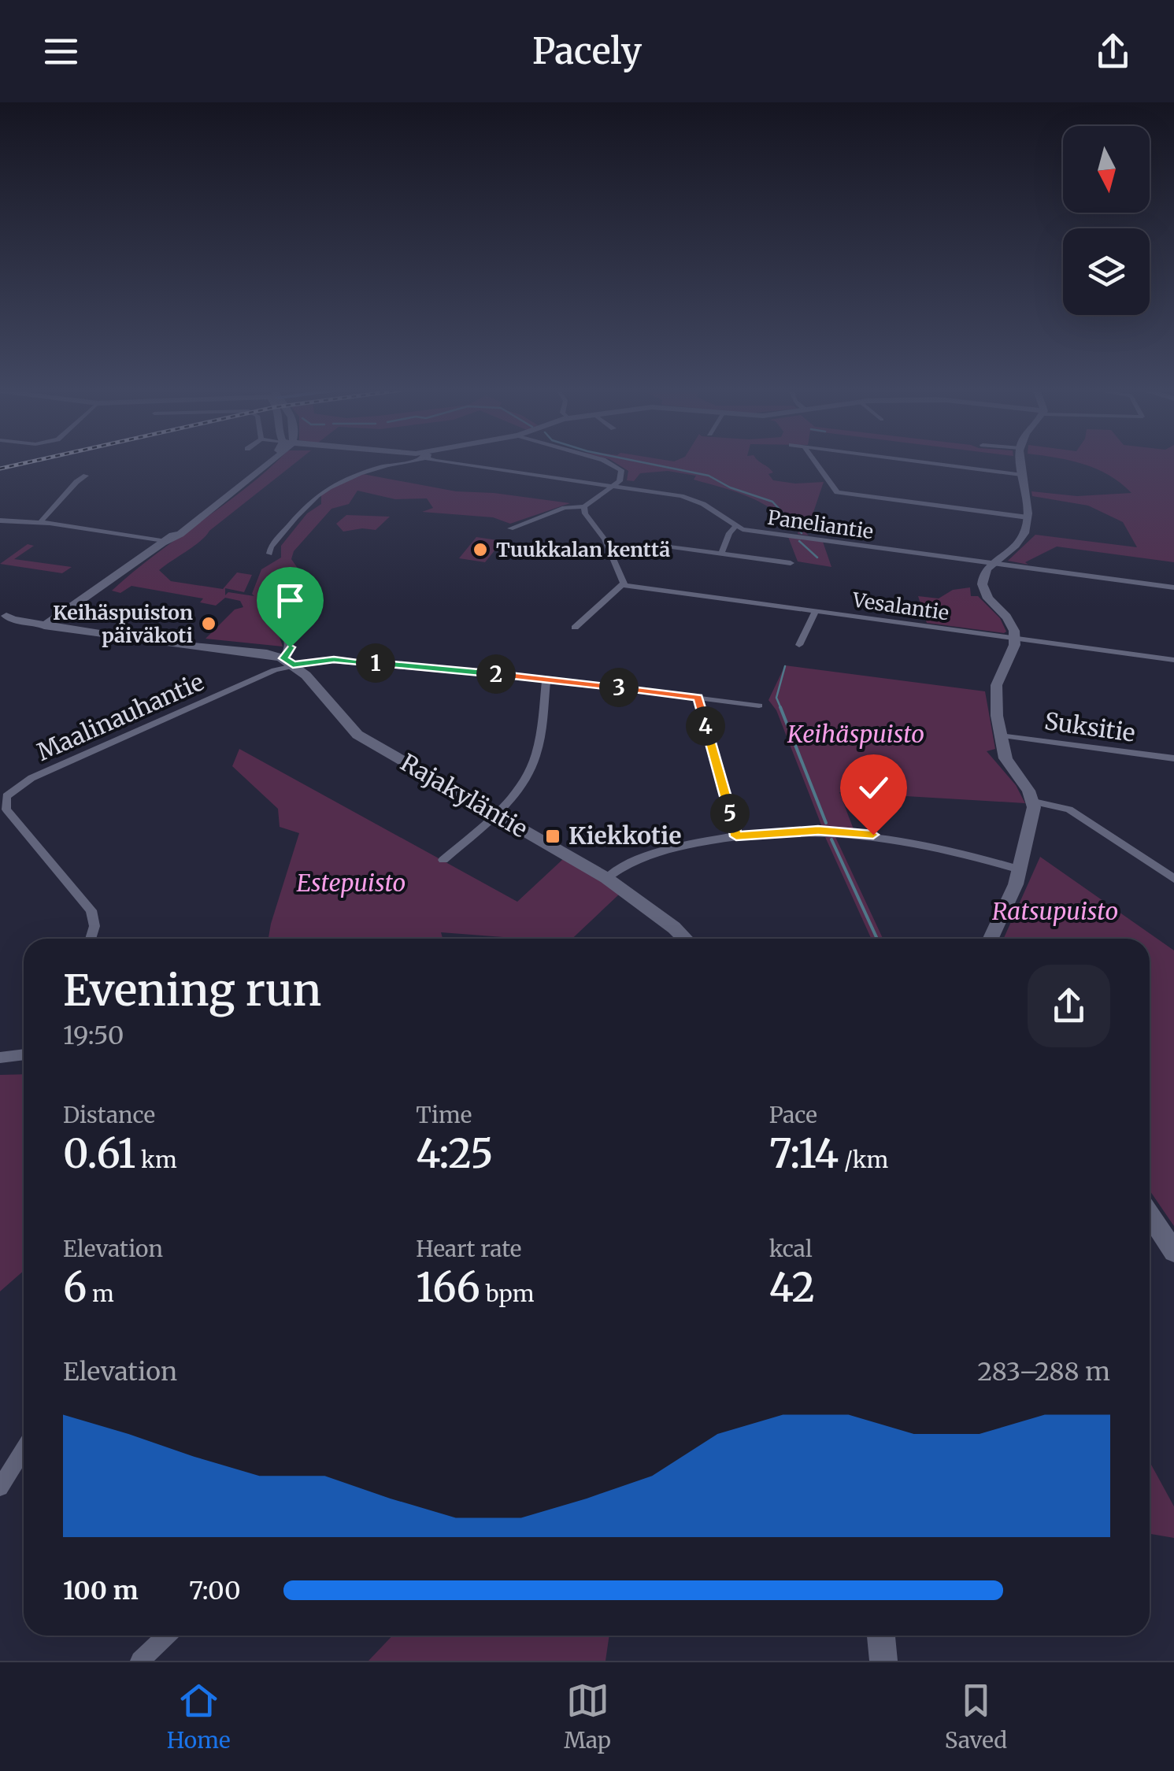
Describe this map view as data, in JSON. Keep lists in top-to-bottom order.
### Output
{
  "streets": {
    "street": [
      "Paneliantie",
      "Vesalantie",
      "Maalinauhantie",
      "Suksitie",
      "Rajakyläntie"
    ]
  },
  "crossings": [
    ["Maalinauhantie", "Rajakyläntie"]
  ],
  "parks": ["Keihäspuisto", "Estepuisto", "Ratsupuisto"],
  "places": {
    "other": ["Tuukkalan kenttä", "Keihäspuiston päiväkoti"],
    "transit": ["Kiekkotie"]
  },
  "north": "bottom",
  "page": {
    "header": "Pacely",
    "pins": [
      "1",
      "2",
      "3",
      "4",
      "5"
    ],
    "heading": ["Evening run", "19:50"],
    "stats": [
      ["Distance", "0.61 km"],
      ["Time", "4:25"],
      ["Pace", "7:14 /km"],
      ["Elevation", "6 m"],
      ["Heart rate", "166 bpm"],
      ["kcal", "42"]
    ],
    "chart": ["Elevation", "283–288 m"],
    "list": [
      {
        "name": "100 m",
        "note": "7:00"
      }
    ],
    "tabs": ["Home", "Map", "Saved"]
  }
}
